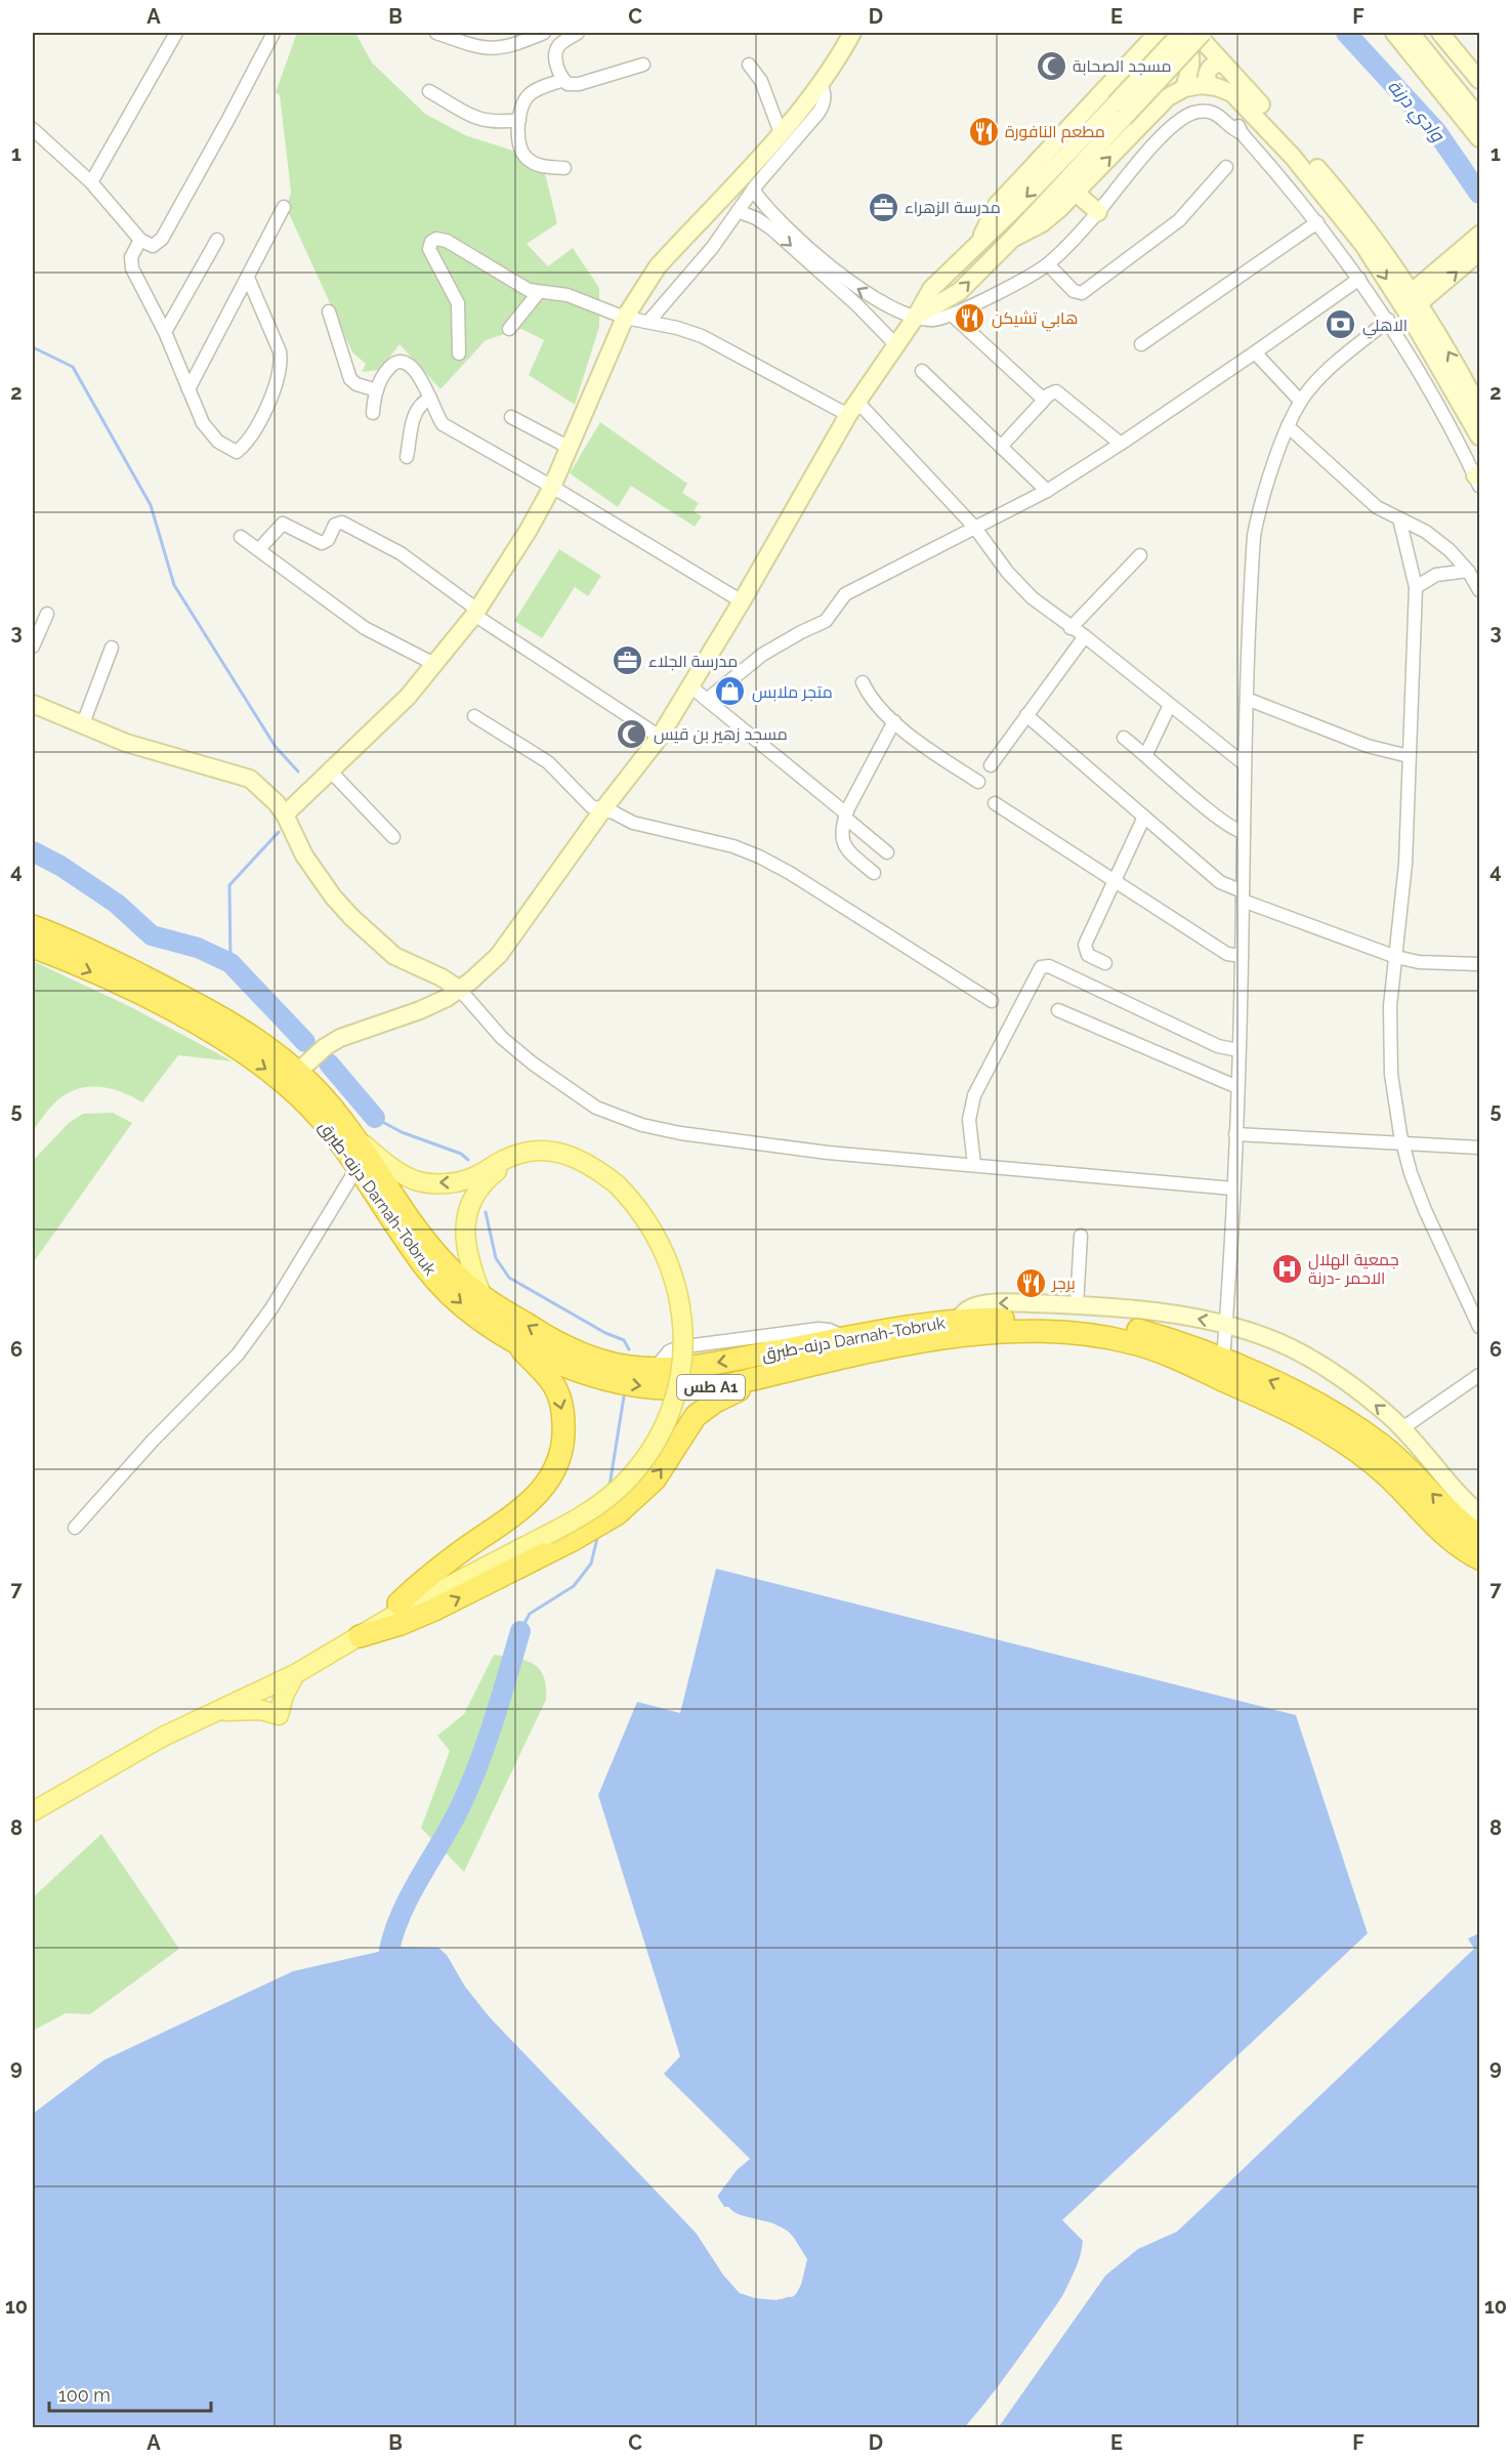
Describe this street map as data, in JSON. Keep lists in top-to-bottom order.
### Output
{
  "streets": {
    "highway": ["درنه-طبرق Darnah-Tobruk", "طس A1"]
  },
  "water": ["وادي درنة"],
  "places": {
    "mosque": ["مسجد الصحابة", "مسجد زهير بن قيس"],
    "restaurant": ["مطعم النافورة", "هابي تشيكن", "برجر"],
    "office": ["مدرسة الزهراء", "مدرسة الجلاء"],
    "bank": ["الاهلي"],
    "shop": ["متجر ملابس"],
    "hospital": ["جمعية الهلال الاحمر -درنة"]
  },
  "scale_bar": "100 m",
  "grid": {
    "columns": [
      "A",
      "B",
      "C",
      "D",
      "E",
      "F"
    ],
    "rows": [
      "1",
      "2",
      "3",
      "4",
      "5",
      "6",
      "7",
      "8",
      "9",
      "10"
    ]
  }
}
